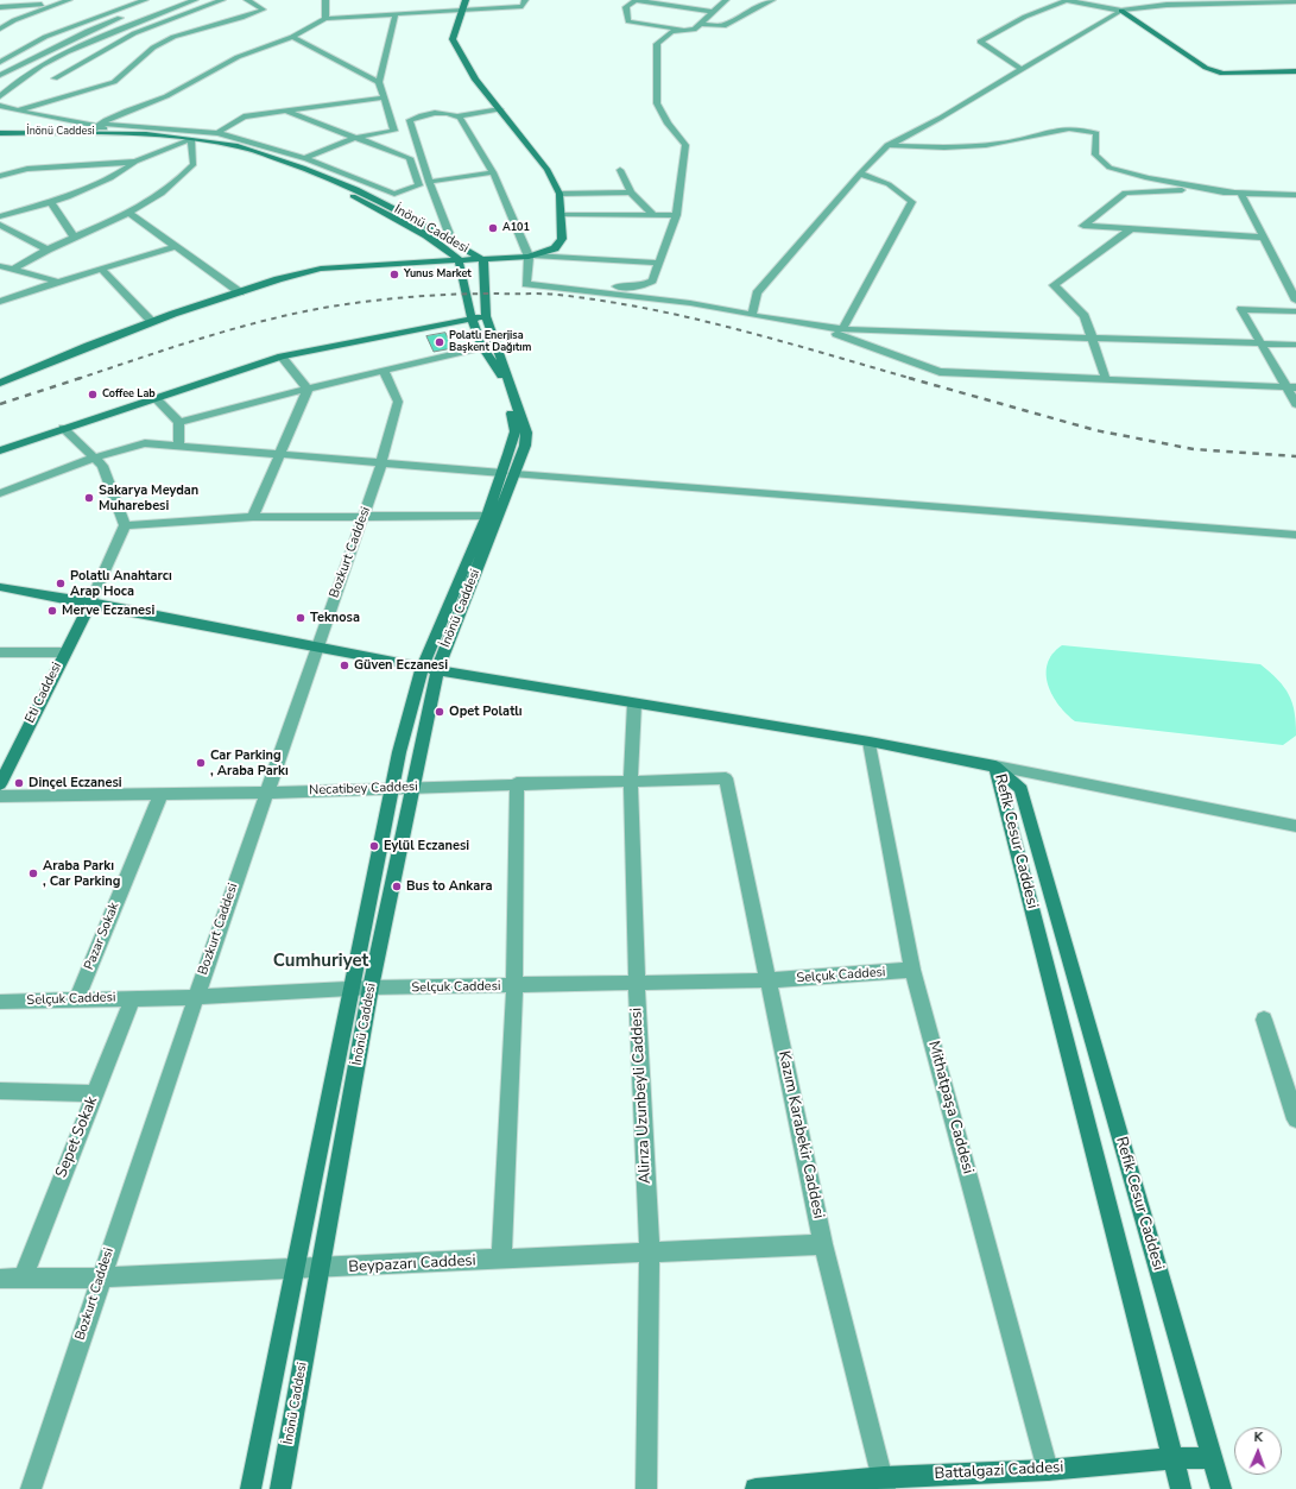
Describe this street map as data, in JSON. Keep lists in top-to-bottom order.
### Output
{
  "streets": {
    "street": [
      "İnönü Caddesi",
      "Bozkurt Caddesi",
      "Eti Caddesi",
      "Necatibey Caddesi",
      "Refik Cesur Caddesi",
      "Pazar Sokak",
      "Selçuk Caddesi",
      "Alirıza Uzunbeyli Caddesi",
      "Mithatpaşa Caddesi",
      "Kazım Karabekir Caddesi",
      "Sepet Sokak",
      "Beypazarı Caddesi",
      "Battalgazi Caddesi"
    ]
  },
  "crossings": [
    ["İnönü Caddesi", "Necatibey Caddesi"],
    ["İnönü Caddesi", "Selçuk Caddesi"],
    ["İnönü Caddesi", "Beypazarı Caddesi"],
    ["Bozkurt Caddesi", "Necatibey Caddesi"],
    ["Bozkurt Caddesi", "Selçuk Caddesi"],
    ["Bozkurt Caddesi", "Beypazarı Caddesi"],
    ["Necatibey Caddesi", "Pazar Sokak"],
    ["Necatibey Caddesi", "Alirıza Uzunbeyli Caddesi"],
    ["Necatibey Caddesi", "Kazım Karabekir Caddesi"],
    ["Refik Cesur Caddesi", "Battalgazi Caddesi"],
    ["Pazar Sokak", "Selçuk Caddesi"],
    ["Selçuk Caddesi", "Alirıza Uzunbeyli Caddesi"],
    ["Selçuk Caddesi", "Mithatpaşa Caddesi"],
    ["Selçuk Caddesi", "Kazım Karabekir Caddesi"],
    ["Selçuk Caddesi", "Sepet Sokak"],
    ["Alirıza Uzunbeyli Caddesi", "Beypazarı Caddesi"],
    ["Mithatpaşa Caddesi", "Battalgazi Caddesi"],
    ["Kazım Karabekir Caddesi", "Beypazarı Caddesi"],
    ["Kazım Karabekir Caddesi", "Battalgazi Caddesi"],
    ["Sepet Sokak", "Beypazarı Caddesi"]
  ],
  "districts": ["Cumhuriyet"],
  "places": [
    "A101",
    "Yunus Market",
    "Polatlı Enerjisa Başkent Dağıtım",
    "Coffee Lab",
    "Sakarya Meydan Muharebesi",
    "Polatlı Anahtarcı Arap Hoca",
    "Merve Eczanesi",
    "Teknosa",
    "Güven Eczanesi",
    "Opet Polatlı",
    "Car Parking , Araba Parkı",
    "Dinçel Eczanesi",
    "Eylül Eczanesi",
    "Araba Parkı , Car Parking",
    "Bus to Ankara"
  ],
  "north": "top"
}
